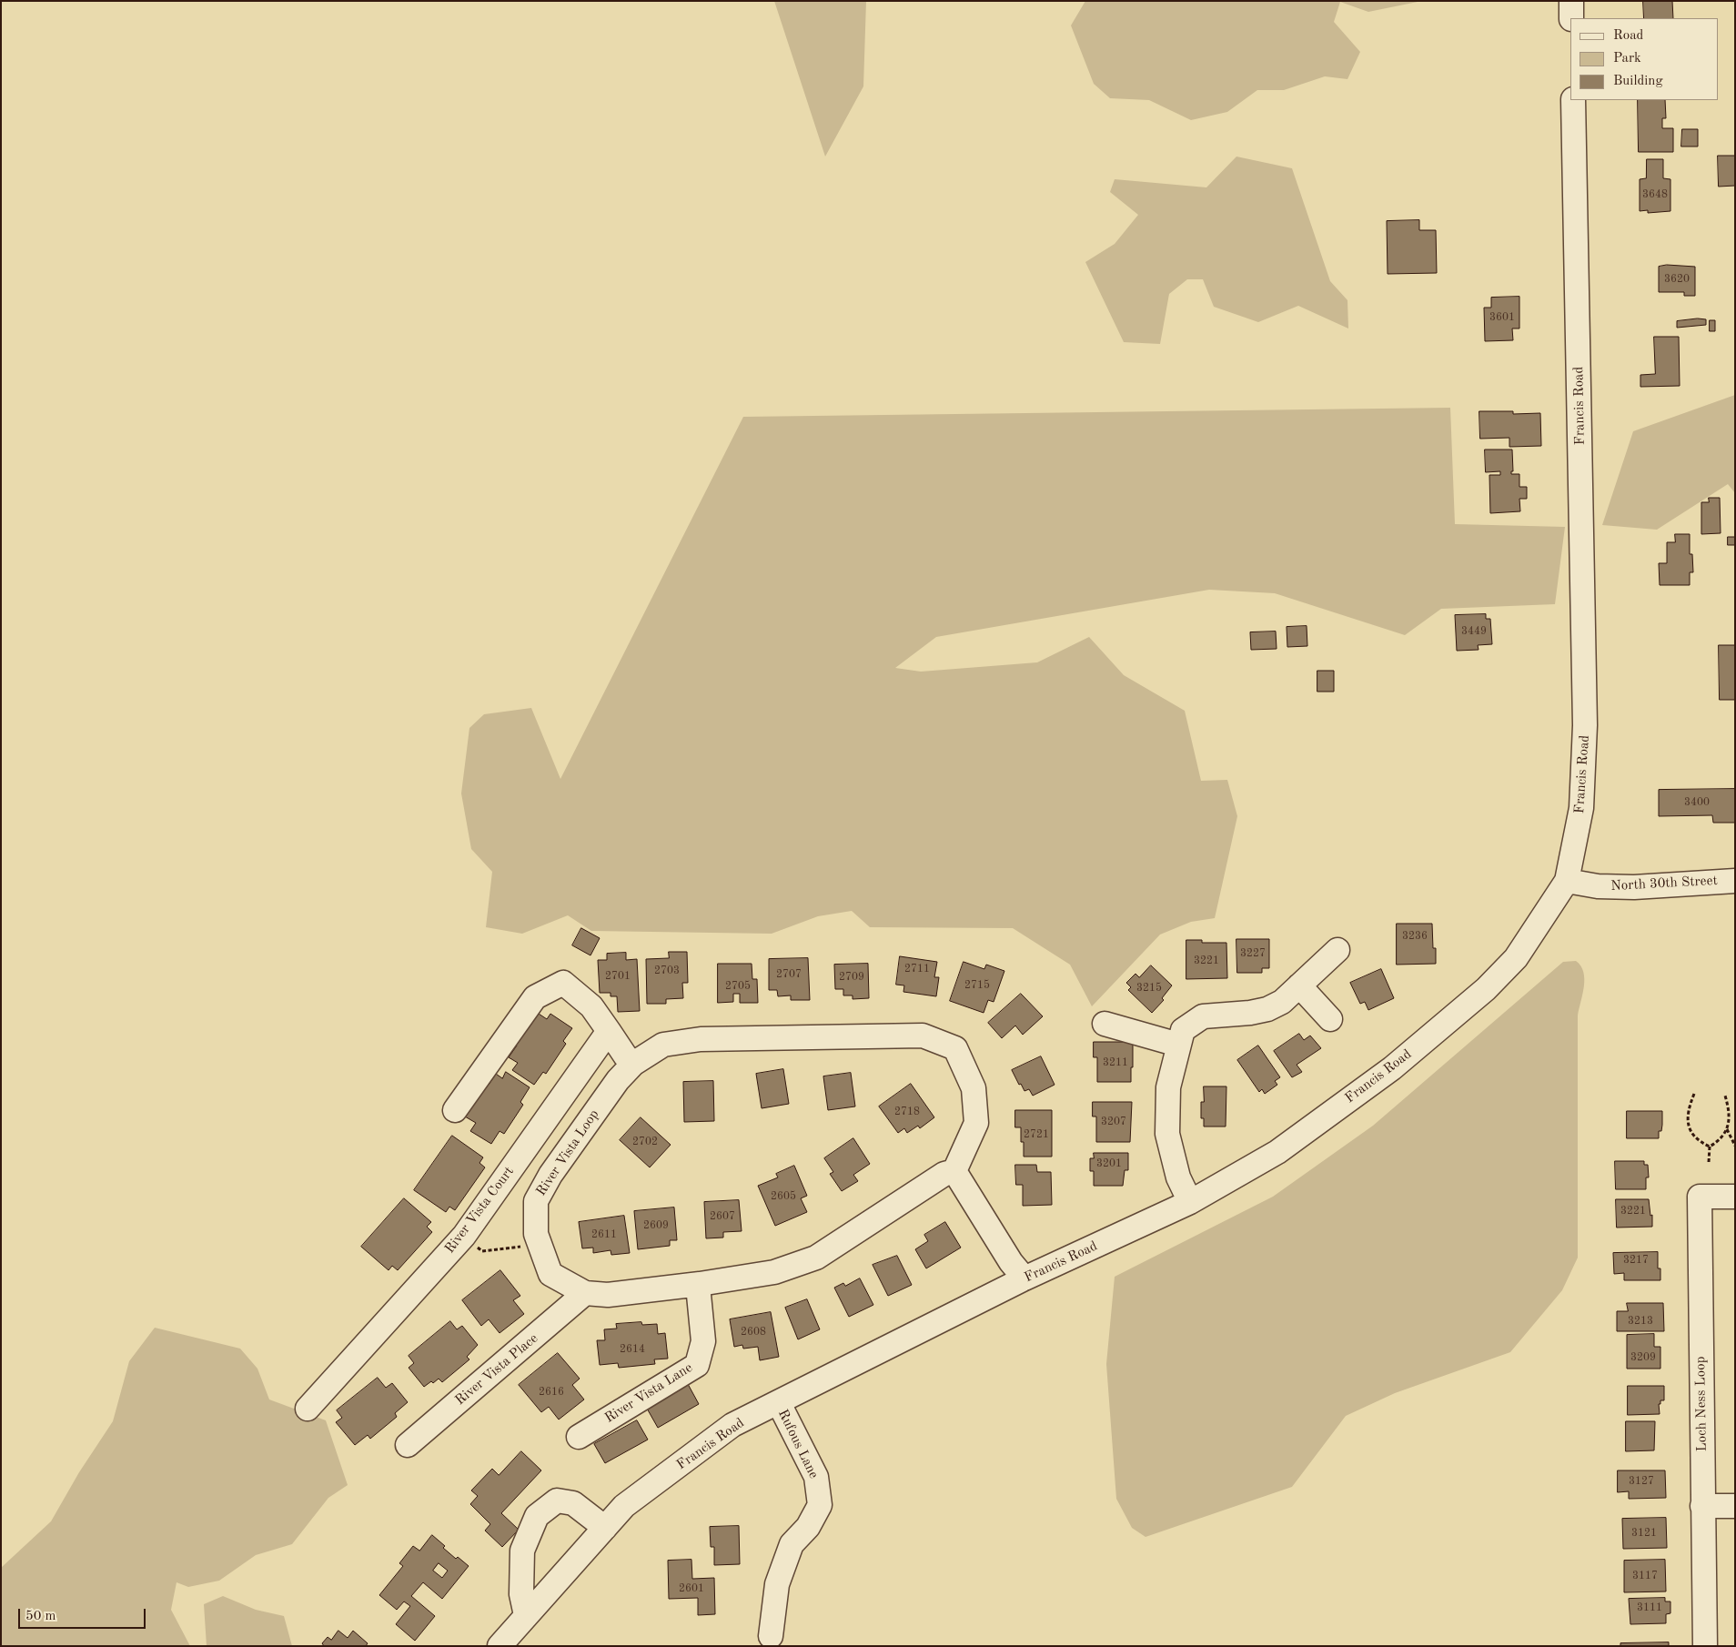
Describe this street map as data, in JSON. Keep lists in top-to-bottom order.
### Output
{
  "streets": {
    "street": [
      "Francis Road",
      "North 30th Street",
      "River Vista Loop",
      "River Vista Court",
      "River Vista Place",
      "River Vista Lane",
      "Loch Ness Loop",
      "Rufous Lane"
    ]
  },
  "crossings": [
    ["Francis Road", "North 30th Street"],
    ["Francis Road", "Rufous Lane"],
    ["River Vista Loop", "River Vista Place"],
    ["River Vista Loop", "River Vista Lane"]
  ],
  "house_numbers": [
    "3648",
    "3620",
    "3601",
    "3449",
    "3400",
    "3236",
    "3227",
    "3221",
    "2711",
    "2703",
    "2707",
    "2701",
    "2709",
    "2715",
    "2705",
    "3215",
    "3211",
    "2718",
    "3207",
    "2721",
    "2702",
    "3201",
    "2605",
    "3221",
    "2607",
    "2609",
    "2611",
    "3217",
    "3213",
    "2608",
    "2614",
    "3209",
    "2616",
    "3127",
    "3121",
    "3117",
    "2601",
    "3111"
  ],
  "legend": ["Road", "Park", "Building"],
  "scale_bar": "50 m"
}
